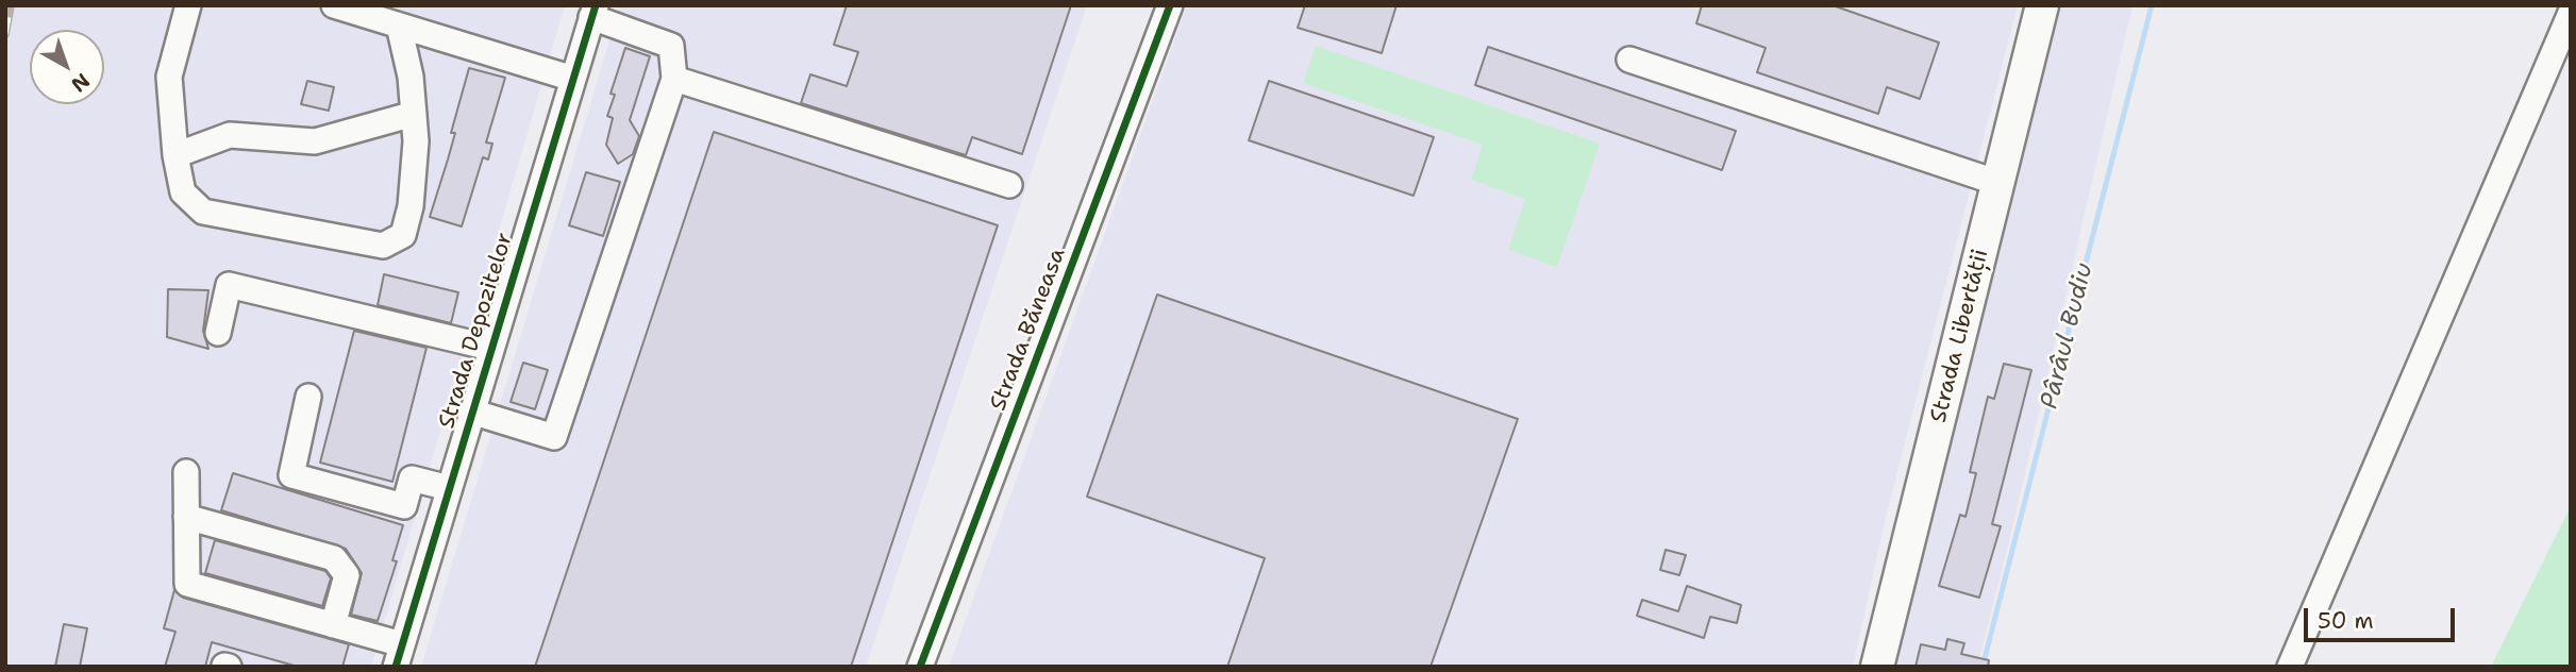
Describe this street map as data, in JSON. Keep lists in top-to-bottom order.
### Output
{
  "streets": {
    "main road": ["Strada Libertății"],
    "street": ["Strada Băneasa", "Strada Depozitelor"]
  },
  "water": ["Pârâul Budiu"],
  "scale_bar": "50 m",
  "north": "bottom right"
}
